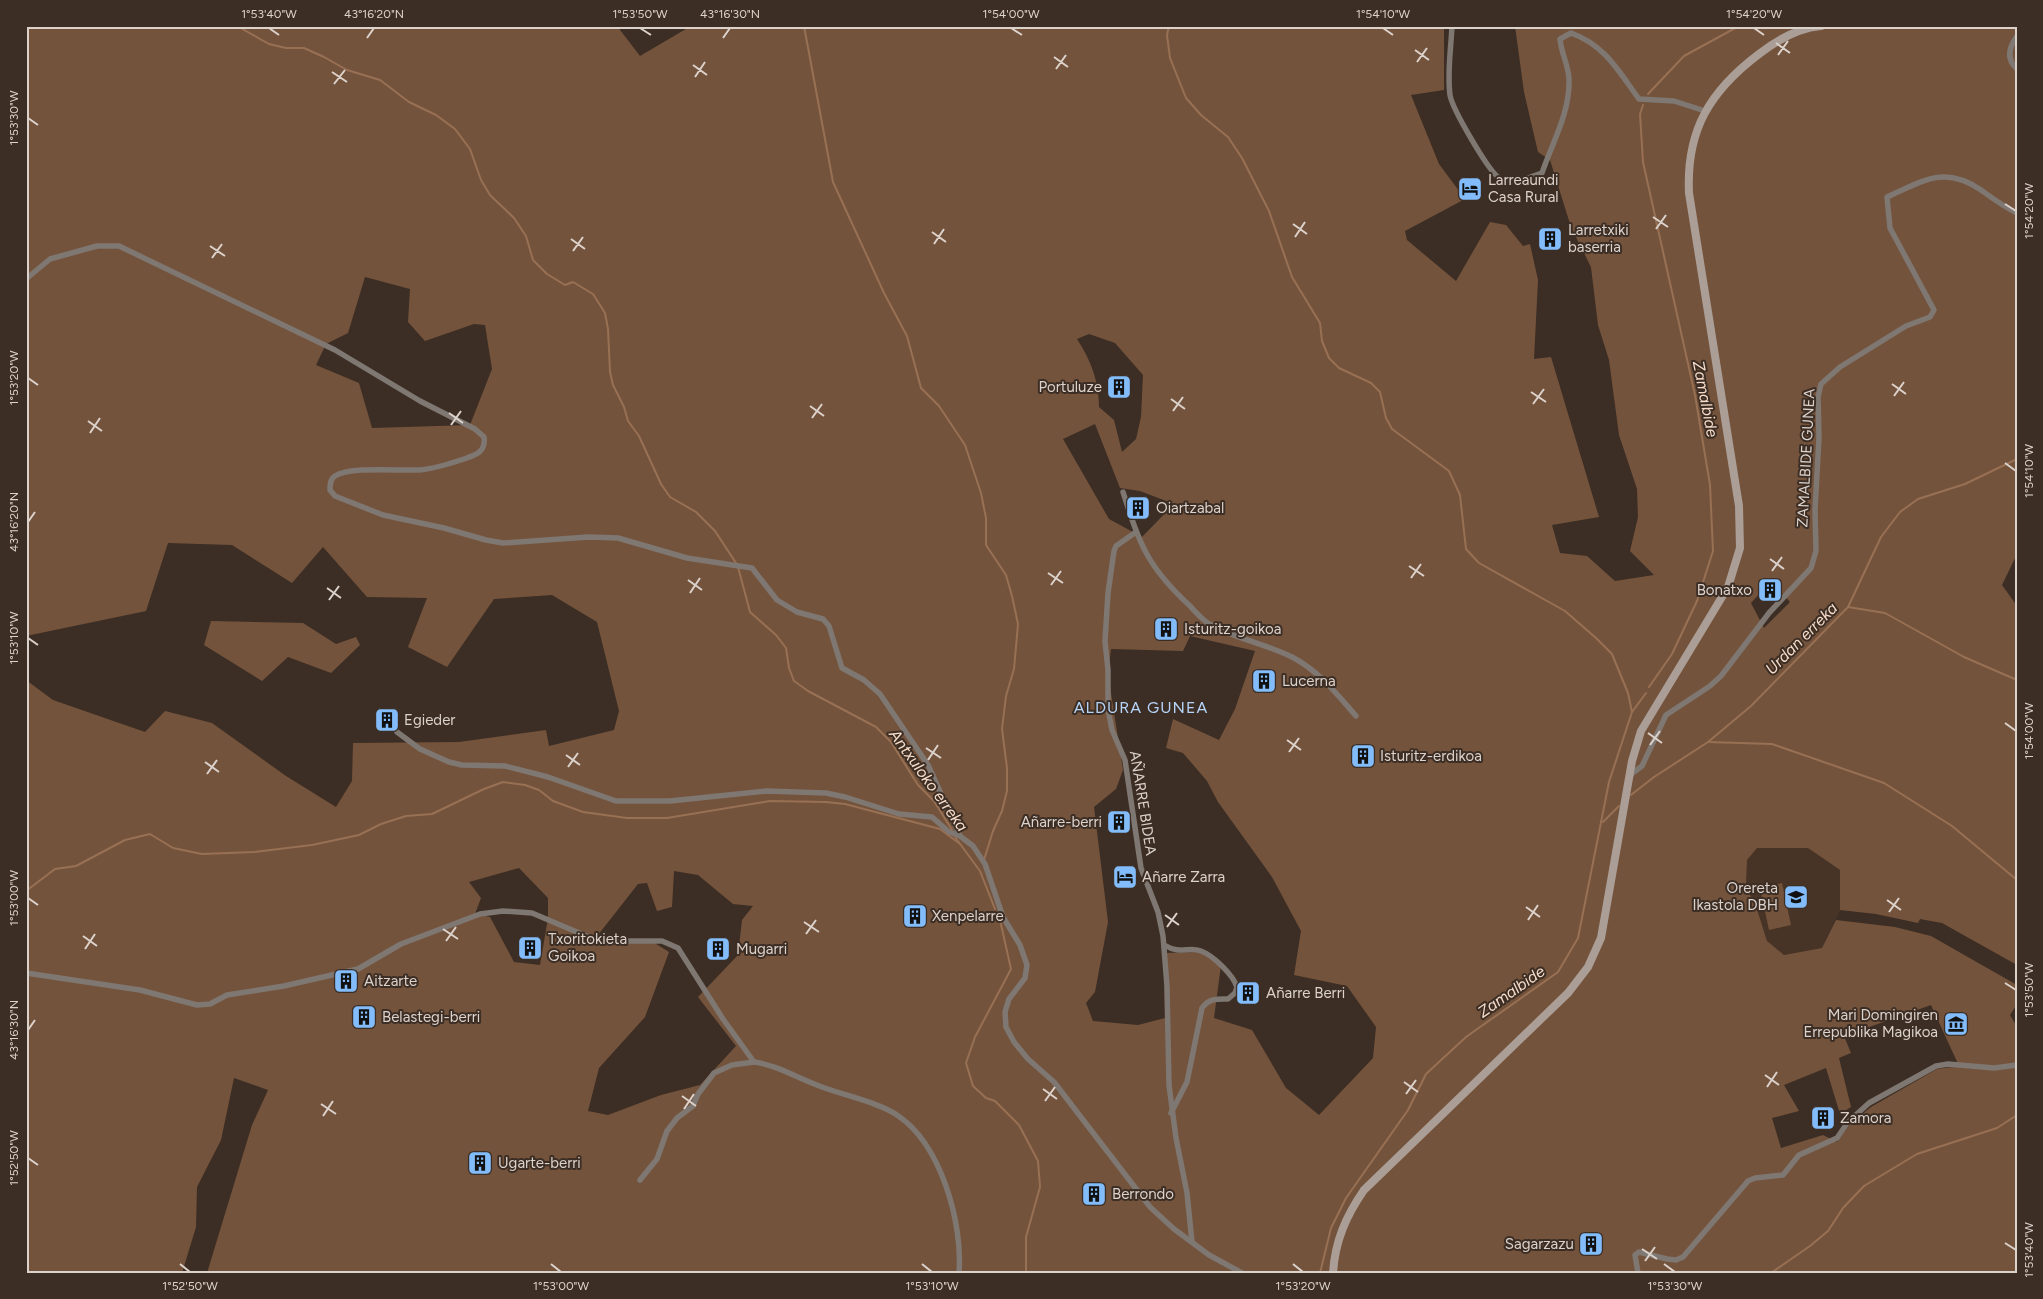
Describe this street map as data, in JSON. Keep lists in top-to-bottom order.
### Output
{
  "streets": {
    "street": ["ZAMALBIDE GUNEA", "AÑARRE BIDEA"]
  },
  "districts": ["ALDURA GUNEA"],
  "water": ["Zamalbide", "Urdan erreka", "Antxuloko erreka"],
  "places": {
    "hotel": ["Larreaundi Casa Rural", "Añarre Zarra"],
    "building": [
      "Larretxiki baserria",
      "Portuluze",
      "Oiartzabal",
      "Bonatxo",
      "Isturitz-goikoa",
      "Lucerna",
      "Egieder",
      "Isturitz-erdikoa",
      "Añarre-berri",
      "Xenpelarre",
      "Txoritokieta Goikoa",
      "Mugarri",
      "Aitzarte",
      "Añarre Berri",
      "Belastegi-berri",
      "Zamora",
      "Ugarte-berri",
      "Berrondo",
      "Sagarzazu"
    ],
    "school or university": ["Orereta Ikastola DBH"],
    "museum": ["Mari Domingiren Errepublika Magikoa"]
  },
  "coordinates": [
    "1°53'40\"W",
    "43°16'20\"N",
    "1°53'50\"W",
    "43°16'30\"N",
    "1°54'00\"W",
    "1°54'10\"W",
    "1°54'20\"W",
    "1°53'30\"W",
    "1°53'20\"W",
    "1°53'10\"W",
    "1°53'00\"W",
    "1°52'50\"W"
  ]
}
